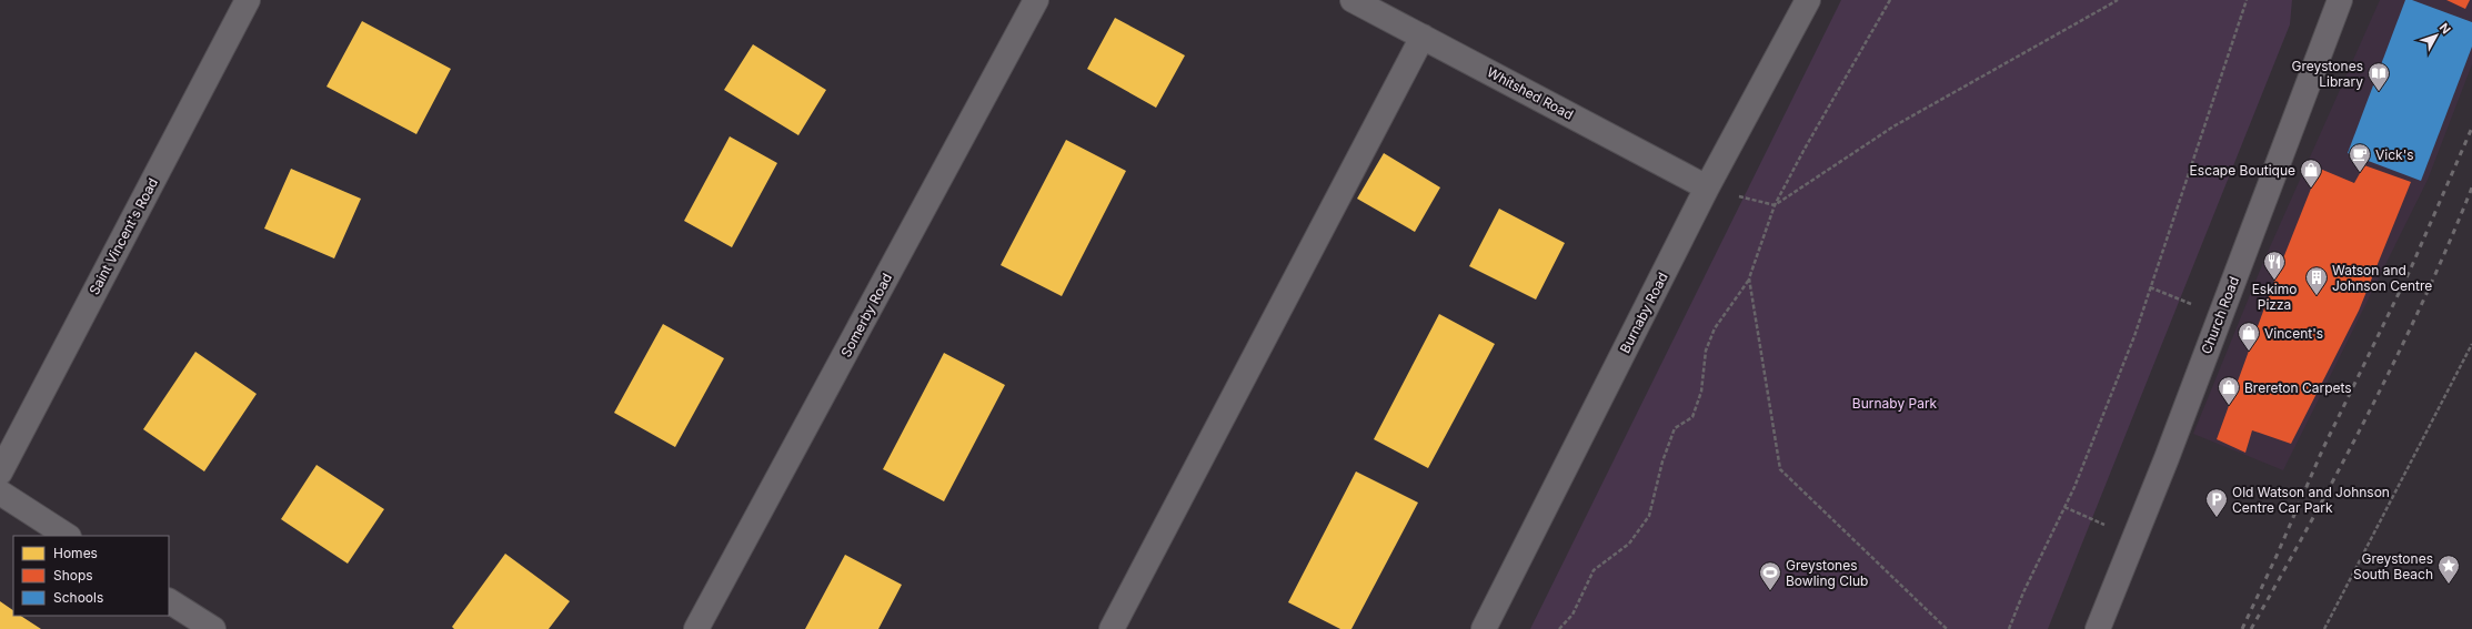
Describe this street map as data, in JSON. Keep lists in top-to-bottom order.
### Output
{
  "streets": {
    "main road": ["Church Road"],
    "street": [
      "Whitshed Road",
      "Saint Vincent's Road",
      "Burnaby Road",
      "Somerby Road"
    ]
  },
  "crossings": [
    ["Whitshed Road", "Burnaby Road"]
  ],
  "parks": ["Burnaby Park"],
  "places": {
    "library": ["Greystones Library"],
    "cafe": ["Vick's"],
    "shop": ["Escape Boutique", "Vincent's", "Brereton Carpets"],
    "restaurant": ["Eskimo Pizza"],
    "building": ["Watson and Johnson Centre"],
    "parking": ["Old Watson and Johnson Centre Car Park"],
    "place": ["Greystones South Beach"],
    "sports": ["Greystones Bowling Club"]
  },
  "legend": ["Homes", "Shops", "Schools"],
  "north": "top right"
}
